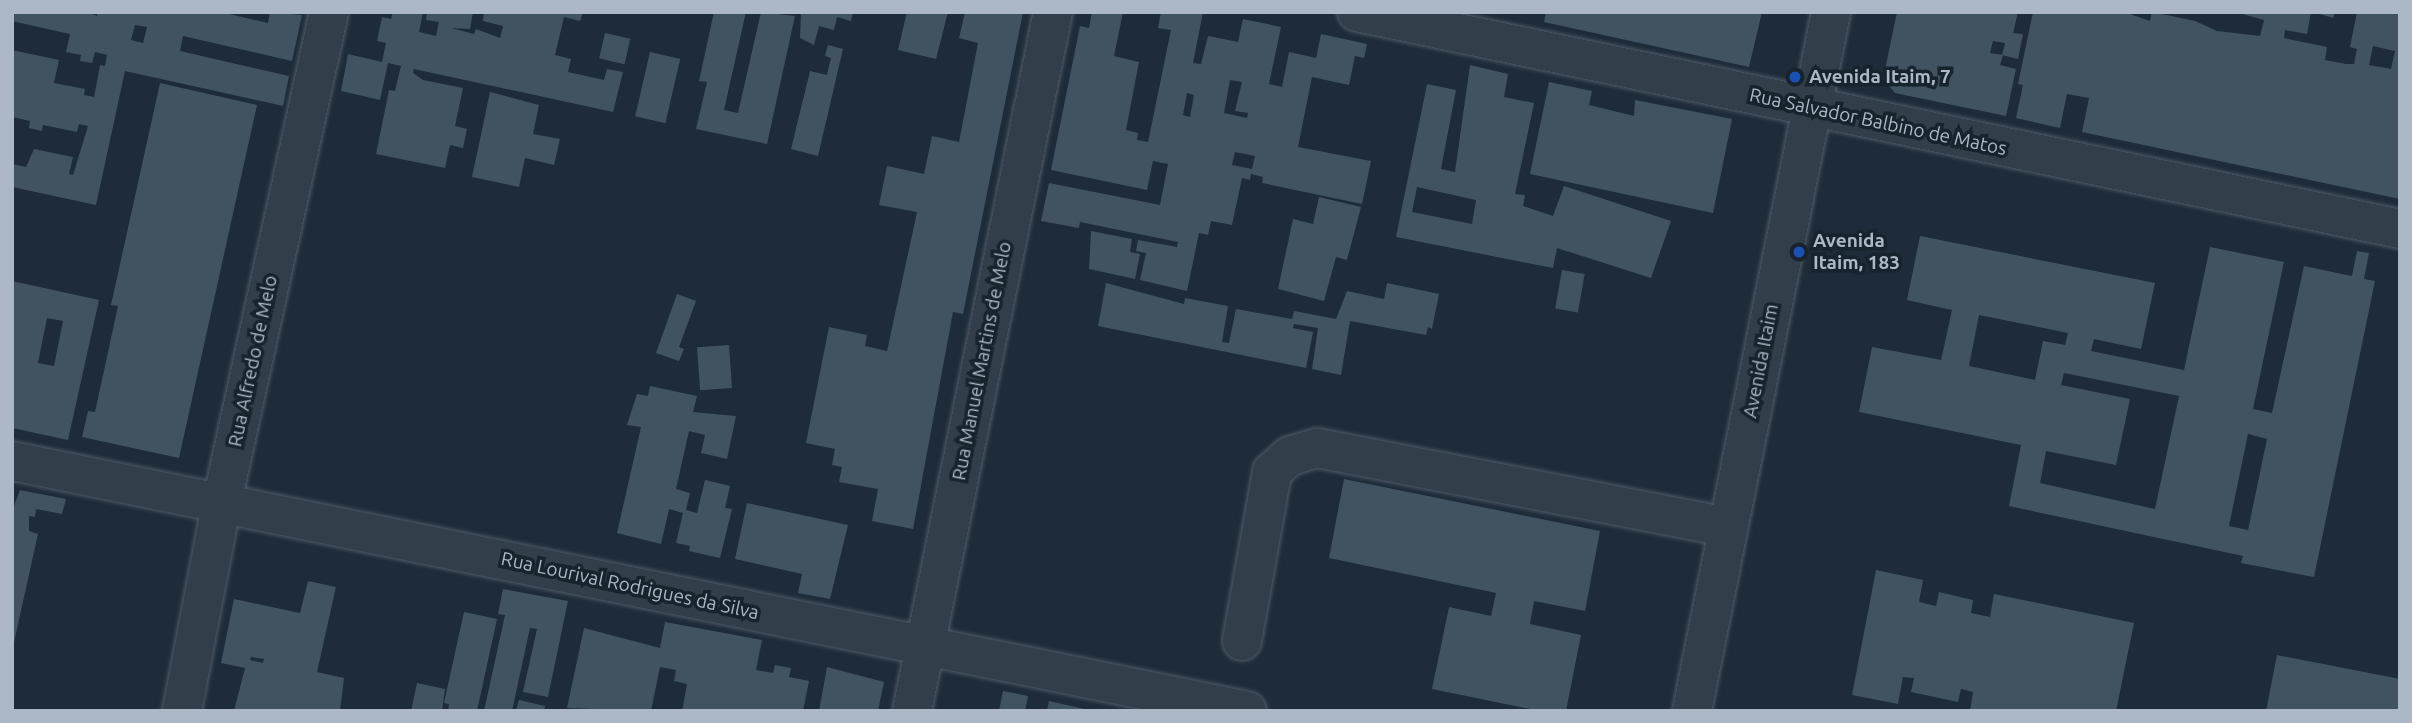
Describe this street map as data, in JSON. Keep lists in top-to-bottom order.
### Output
{
  "streets": {
    "street": [
      "Rua Salvador Balbino de Matos",
      "Rua Alfredo de Melo",
      "Rua Manuel Martins de Melo",
      "Avenida Itaim",
      "Rua Lourival Rodrigues da Silva"
    ]
  },
  "crossings": [
    ["Rua Salvador Balbino de Matos", "Avenida Itaim"],
    ["Rua Alfredo de Melo", "Rua Lourival Rodrigues da Silva"],
    ["Rua Manuel Martins de Melo", "Rua Lourival Rodrigues da Silva"]
  ],
  "places": ["Avenida Itaim, 7", "Avenida Itaim, 183"]
}
